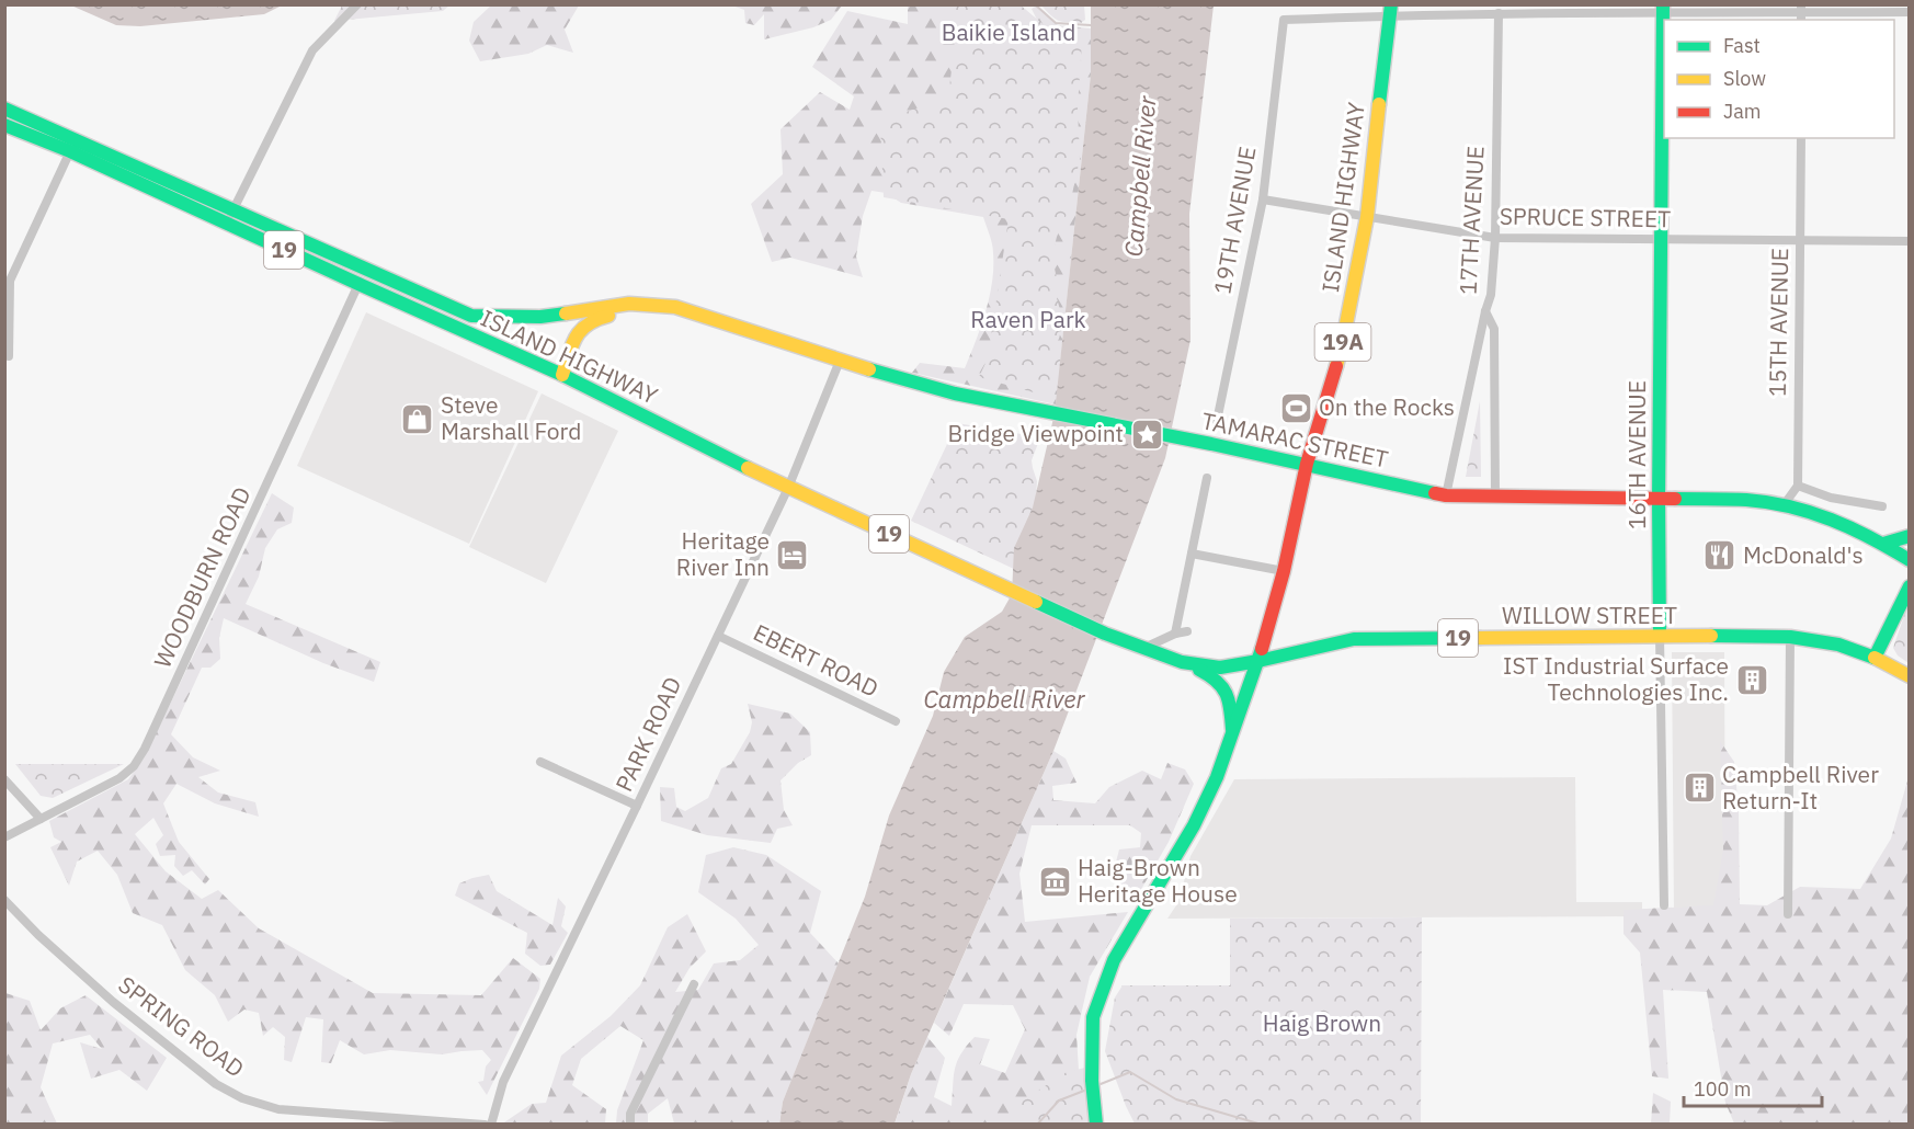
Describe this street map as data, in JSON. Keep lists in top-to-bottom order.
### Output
{
  "streets": {
    "main road": [
      "ISLAND HIGHWAY",
      "19",
      "19A",
      "TAMARAC STREET",
      "16TH AVENUE",
      "WILLOW STREET"
    ],
    "street": [
      "SPRUCE STREET",
      "19TH AVENUE",
      "17TH AVENUE",
      "15TH AVENUE",
      "WOODBURN ROAD",
      "EBERT ROAD",
      "PARK ROAD",
      "SPRING ROAD"
    ]
  },
  "crossings": [
    ["ISLAND HIGHWAY", "SPRUCE STREET"],
    ["ISLAND HIGHWAY", "19TH AVENUE"],
    ["ISLAND HIGHWAY", "TAMARAC STREET"],
    ["ISLAND HIGHWAY", "WOODBURN ROAD"],
    ["ISLAND HIGHWAY", "WILLOW STREET"],
    ["ISLAND HIGHWAY", "PARK ROAD"],
    ["SPRUCE STREET", "19TH AVENUE"],
    ["SPRUCE STREET", "17TH AVENUE"],
    ["SPRUCE STREET", "15TH AVENUE"],
    ["SPRUCE STREET", "16TH AVENUE"],
    ["17TH AVENUE", "TAMARAC STREET"],
    ["19", "WILLOW STREET"],
    ["TAMARAC STREET", "16TH AVENUE"],
    ["TAMARAC STREET", "PARK ROAD"],
    ["16TH AVENUE", "WILLOW STREET"],
    ["EBERT ROAD", "PARK ROAD"]
  ],
  "water": ["Campbell River"],
  "parks": ["Baikie Island", "Raven Park", "Haig Brown"],
  "places": {
    "sports": ["On the Rocks"],
    "shop": ["Steve Marshall Ford"],
    "place": ["Bridge Viewpoint"],
    "hotel": ["Heritage River Inn"],
    "restaurant": ["McDonald's"],
    "building": ["IST Industrial Surface Technologies Inc.", "Campbell River Return-It"],
    "museum": ["Haig-Brown Heritage House"]
  },
  "legend": ["Fast", "Slow", "Jam"],
  "scale_bar": "100 m"
}
